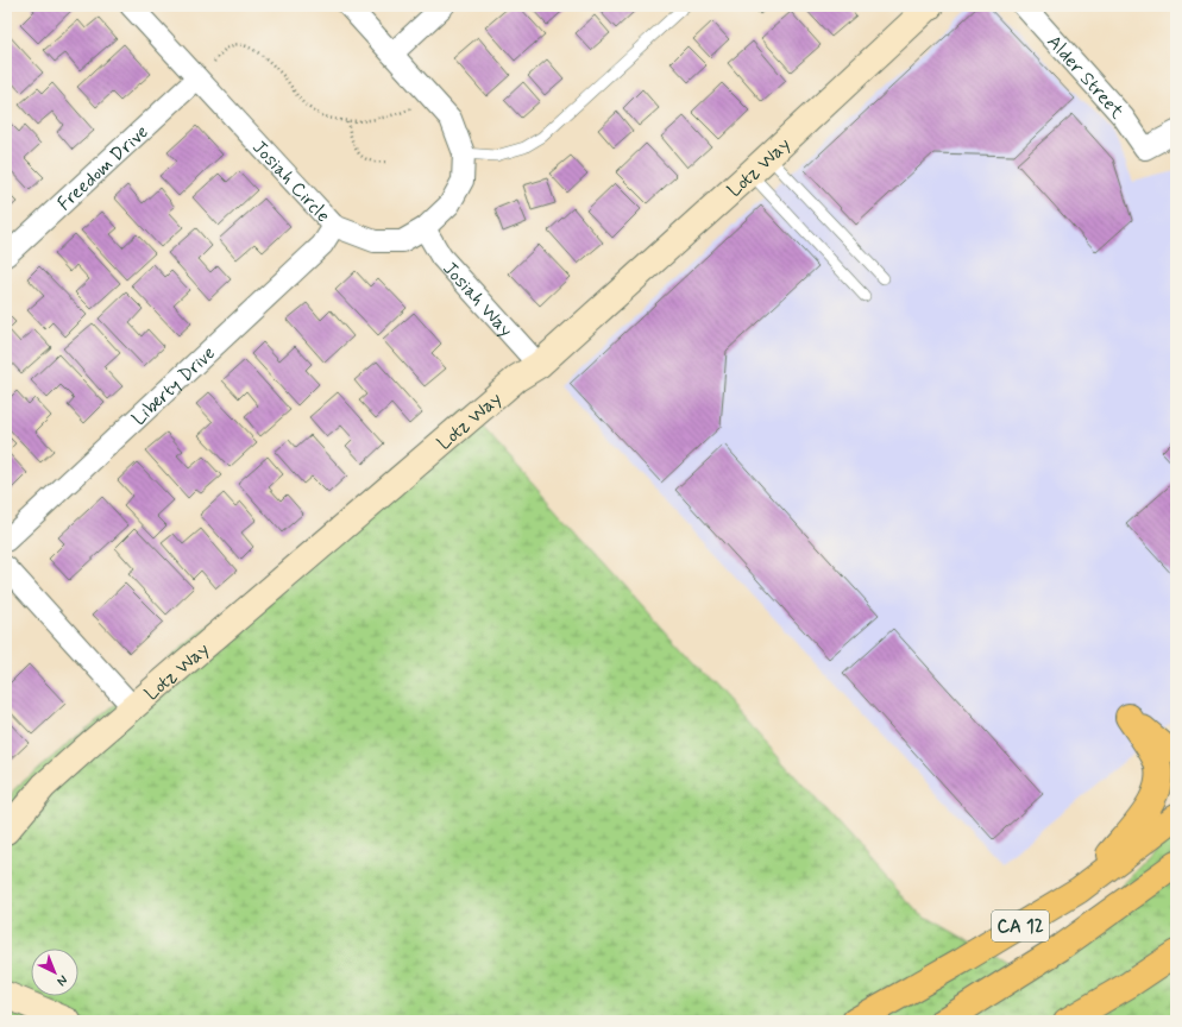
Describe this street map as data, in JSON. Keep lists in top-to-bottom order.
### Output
{
  "streets": {
    "highway": ["CA 12"],
    "street": [
      "Alder Street",
      "Freedom Drive",
      "Lotz Way",
      "Josiah Circle",
      "Josiah Way",
      "Liberty Drive"
    ]
  },
  "crossings": [
    ["Freedom Drive", "Josiah Circle"],
    ["Lotz Way", "Josiah Way"],
    ["Josiah Circle", "Josiah Way"],
    ["Josiah Circle", "Liberty Drive"]
  ],
  "north": "bottom right"
}
